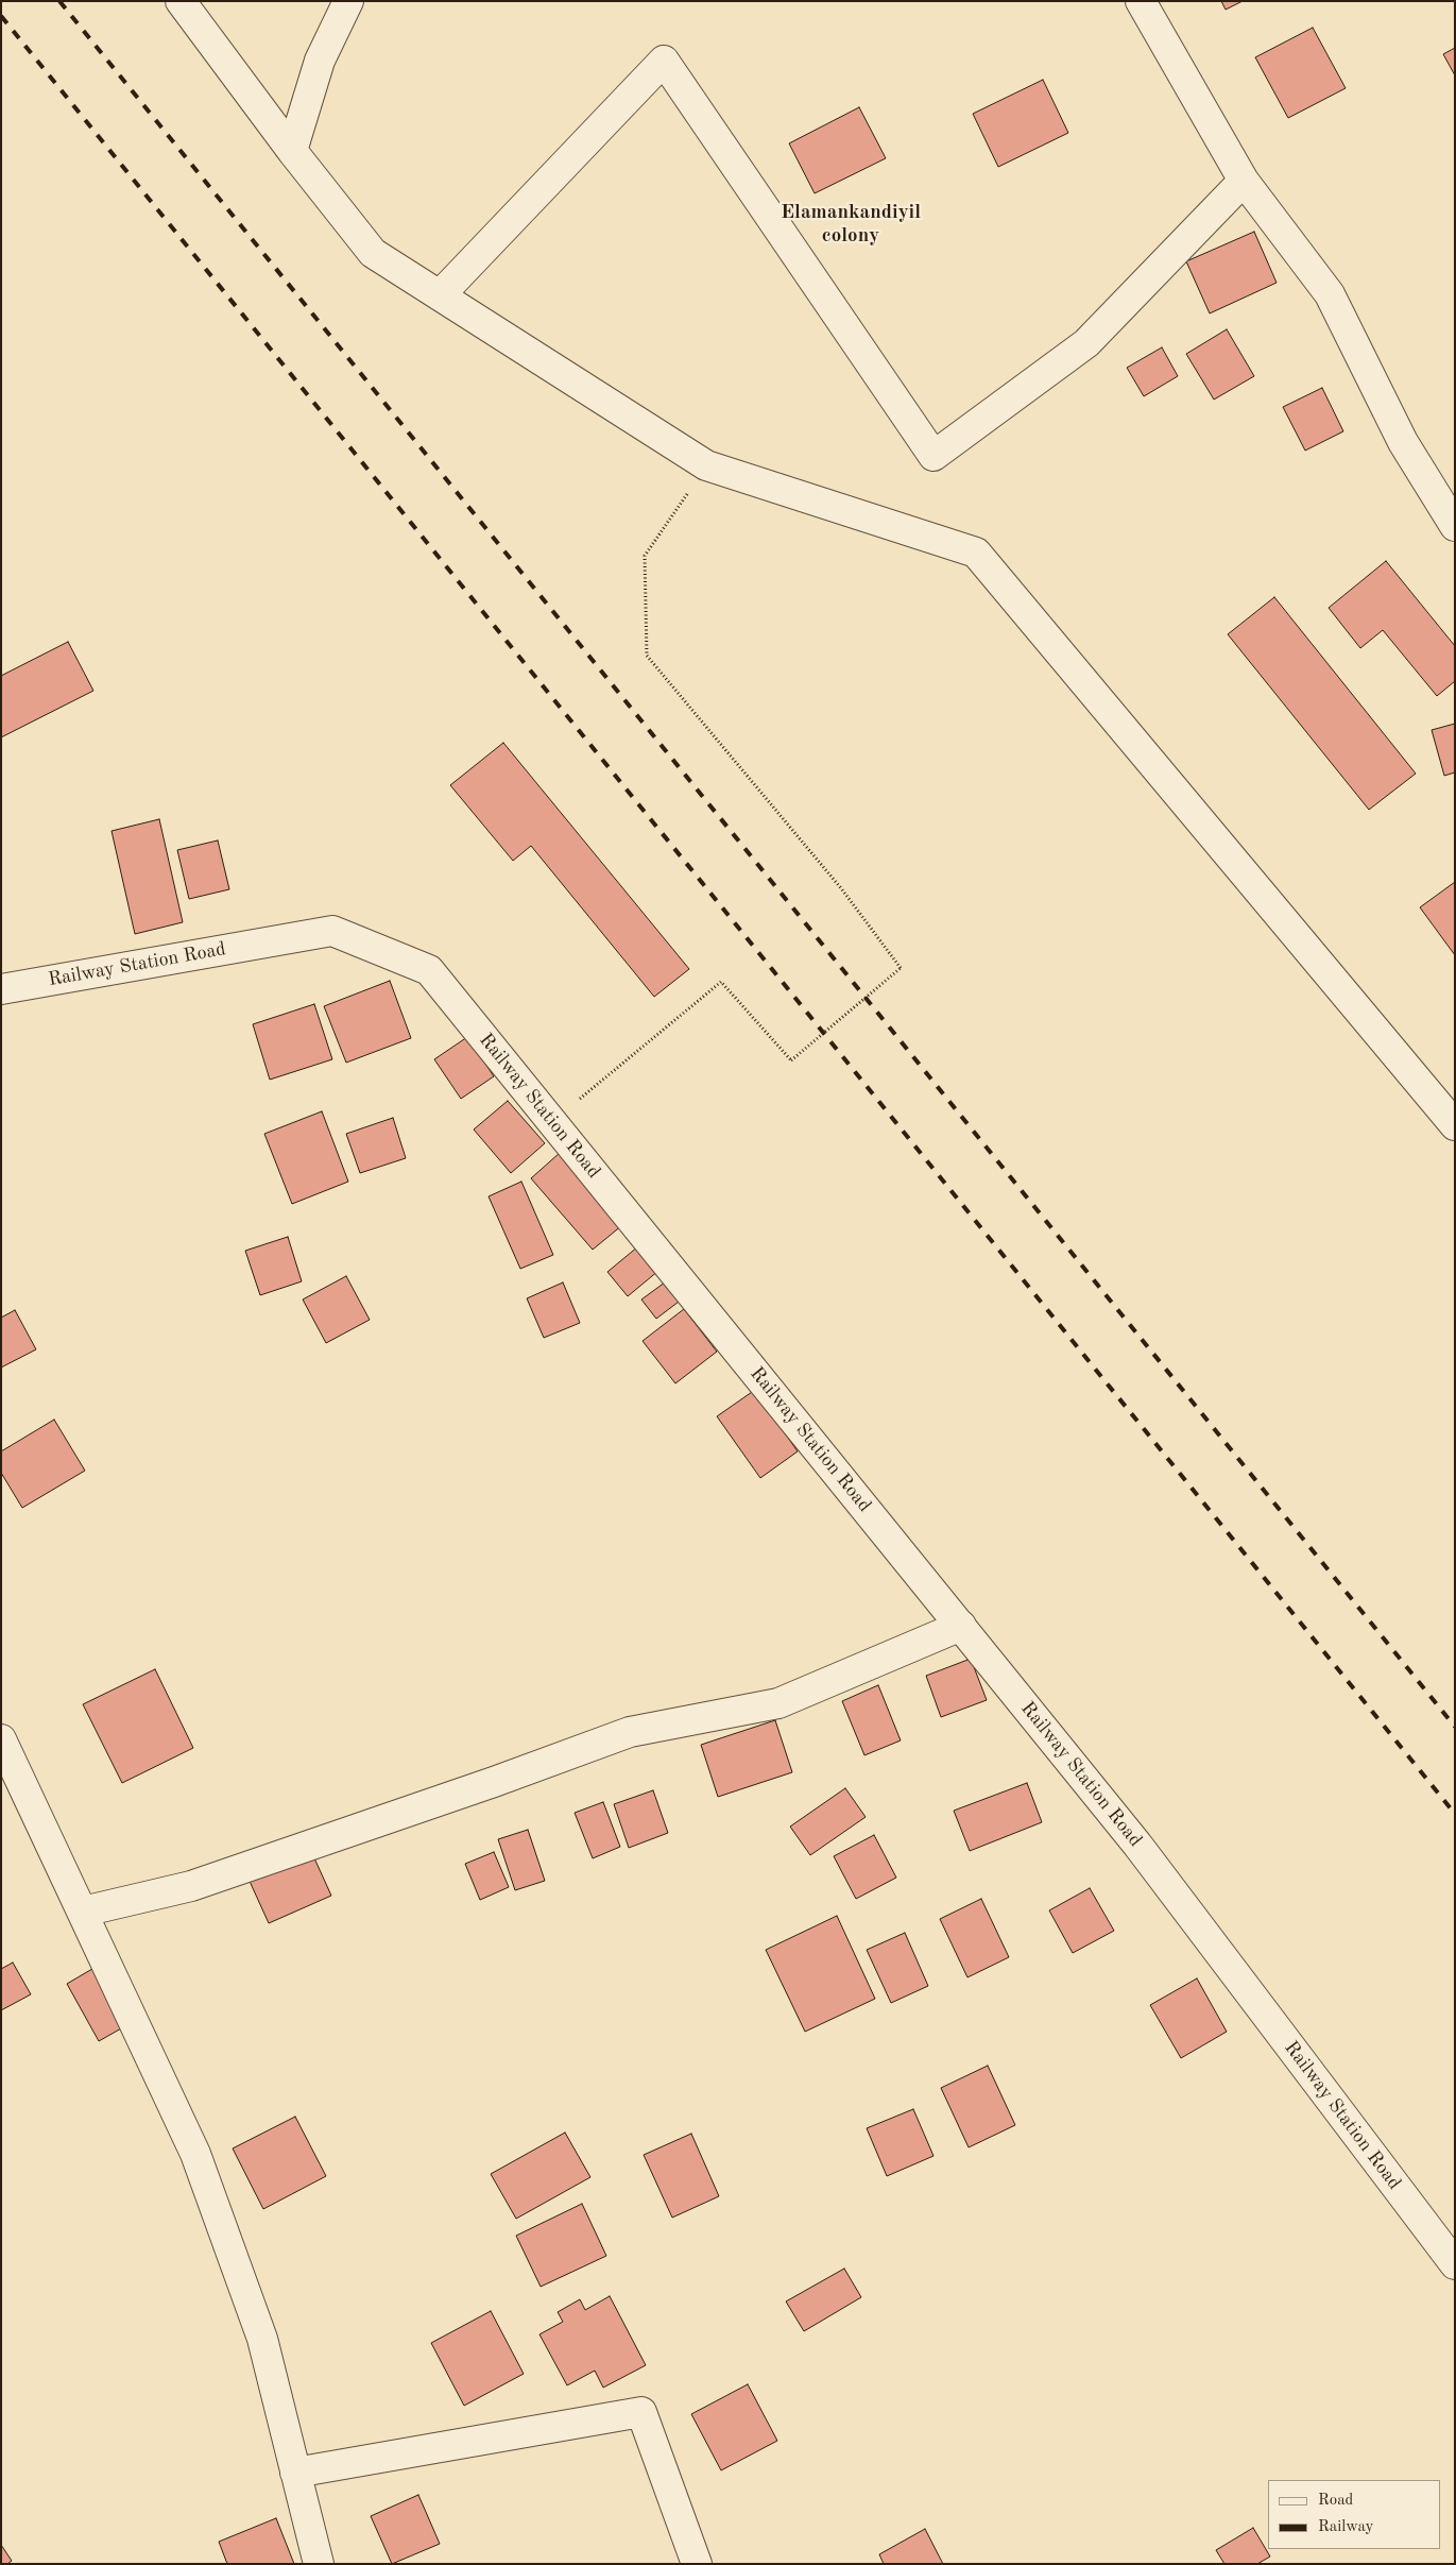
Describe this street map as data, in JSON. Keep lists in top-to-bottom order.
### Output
{
  "streets": {
    "street": ["Railway Station Road"]
  },
  "districts": ["Elamankandiyil colony"],
  "legend": ["Road", "Railway"]
}
